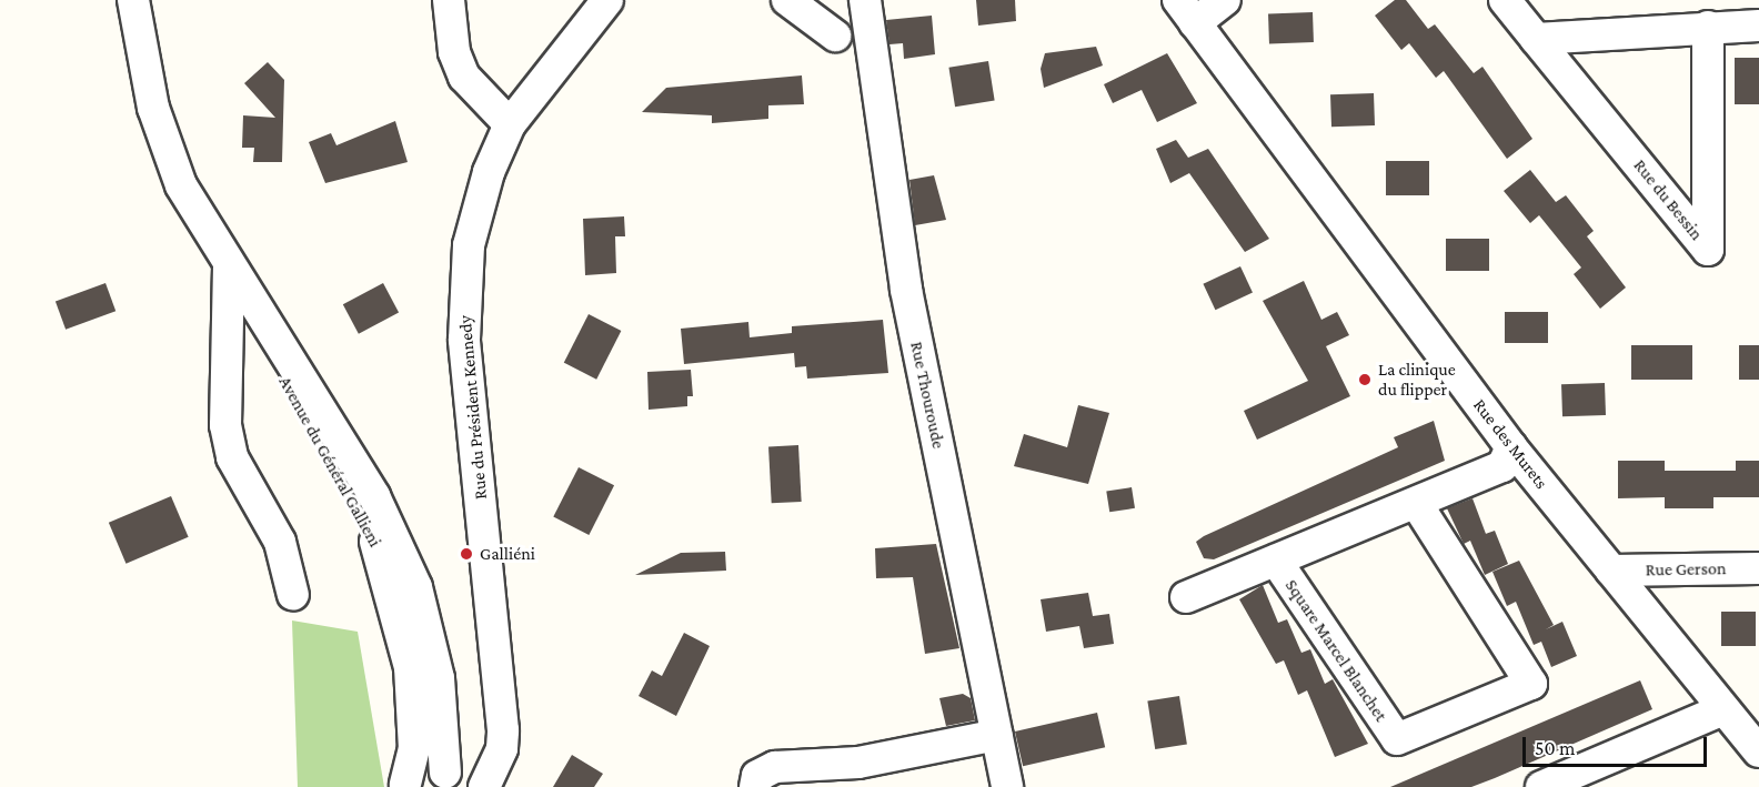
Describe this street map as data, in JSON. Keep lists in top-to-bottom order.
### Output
{
  "streets": {
    "street": [
      "Rue du Bessin",
      "Rue Thouroude",
      "Rue du Président Kennedy",
      "Rue des Murets",
      "Avenue du Général Gallieni",
      "Rue Gerson",
      "Square Marcel Blanchet"
    ]
  },
  "crossings": [
    ["Rue du Président Kennedy", "Avenue du Général Gallieni"],
    ["Rue des Murets", "Rue Gerson"],
    ["Rue des Murets", "Square Marcel Blanchet"]
  ],
  "places": ["La clinique du flipper", "Galliéni"],
  "scale_bar": "50 m"
}
